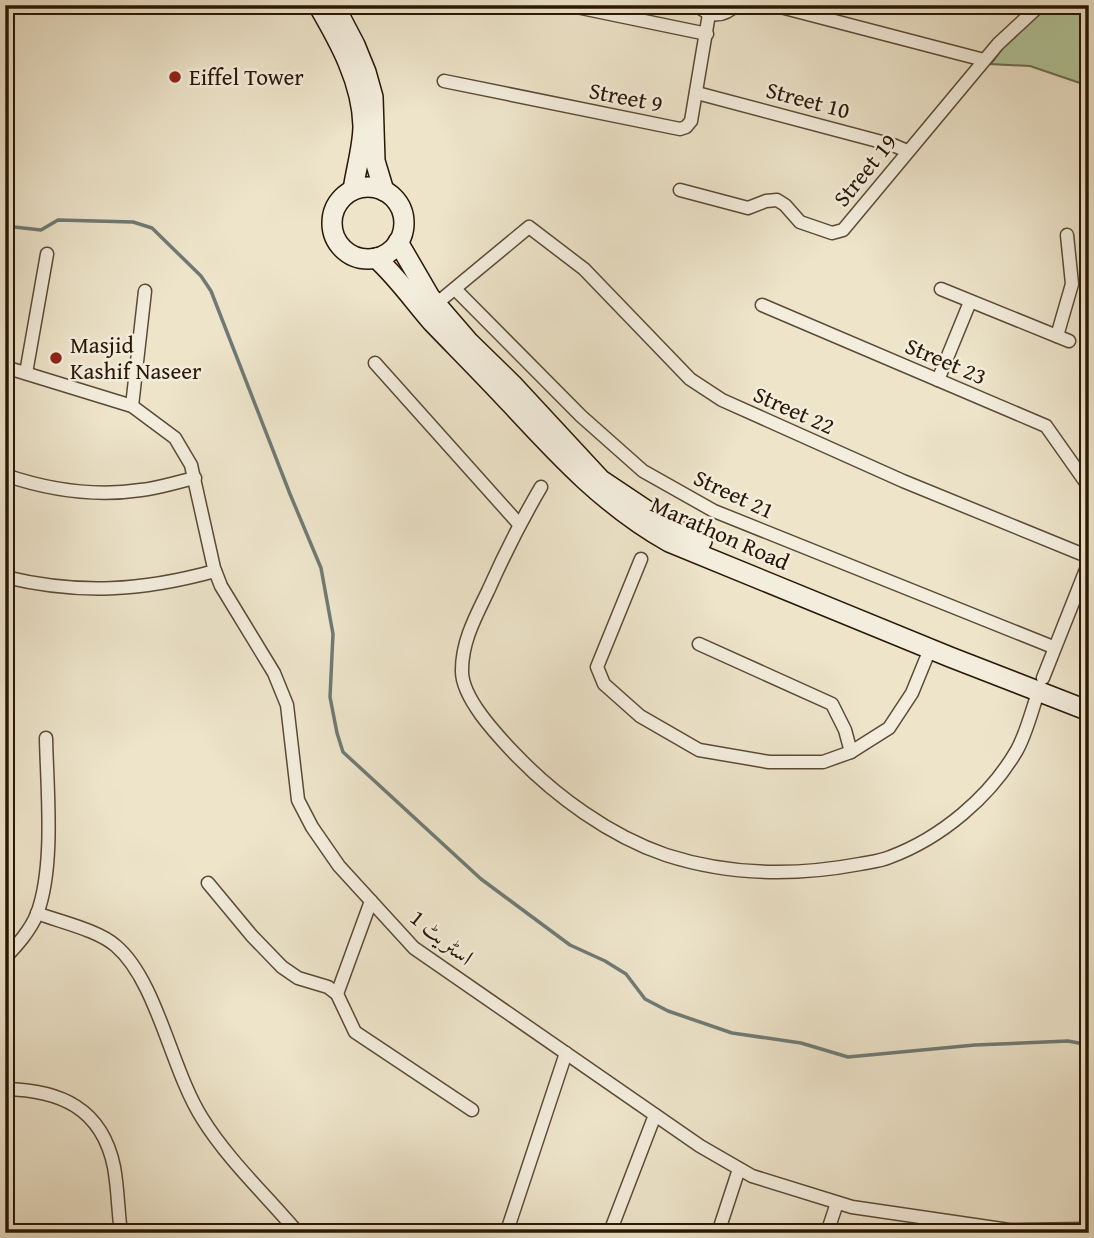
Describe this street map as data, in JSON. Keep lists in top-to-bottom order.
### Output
{
  "streets": {
    "main road": ["Marathon Road"],
    "street": [
      "Street 9",
      "Street 10",
      "Street 19",
      "Street 23",
      "Street 22",
      "Street 21",
      "اسٹریٹ 1"
    ]
  },
  "crossings": [
    ["Street 9", "Street 10"],
    ["Street 10", "Street 19"],
    ["Street 22", "Street 21"]
  ],
  "places": ["Eiffel Tower", "Masjid Kashif Naseer"]
}
